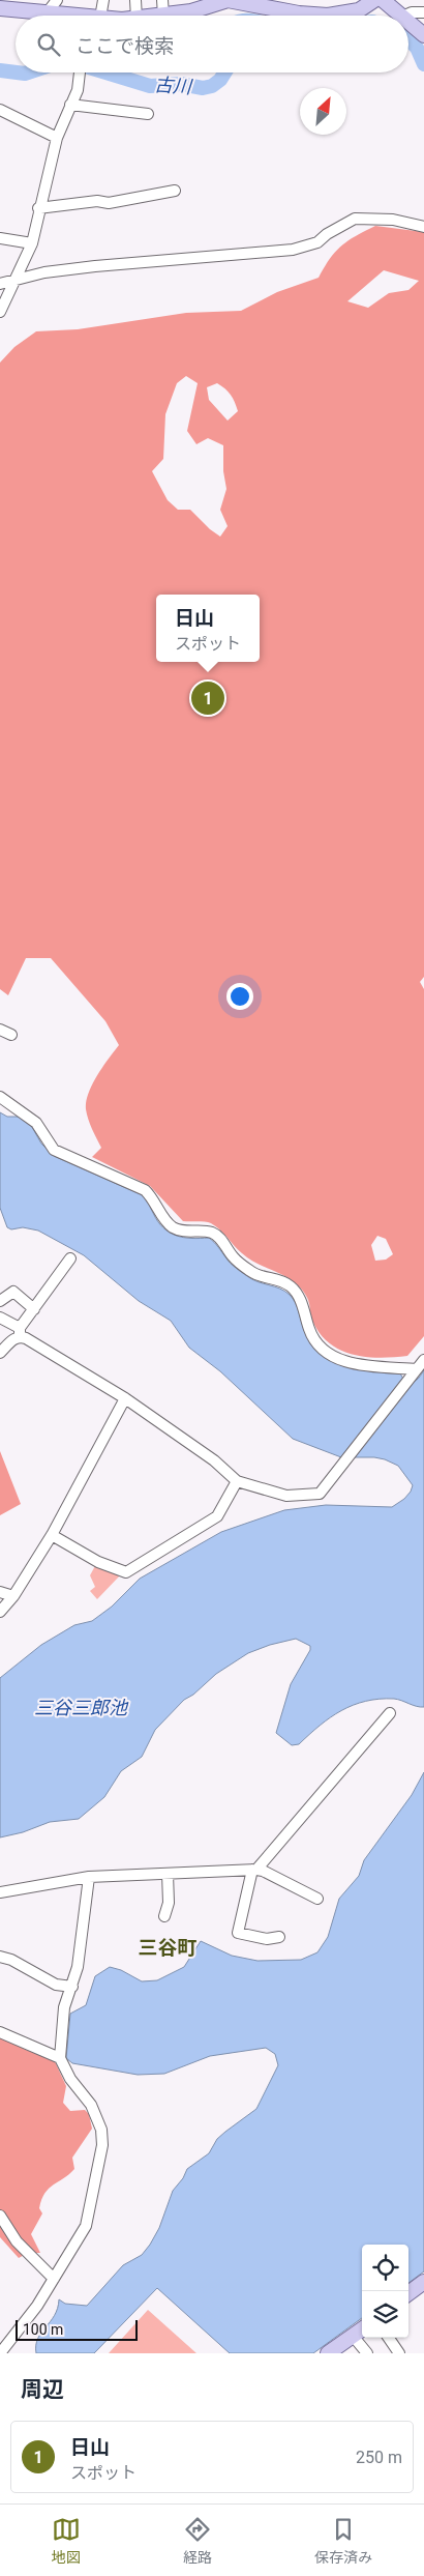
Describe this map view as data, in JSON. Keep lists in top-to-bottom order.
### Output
{
  "districts": ["三谷町"],
  "water": ["古川", "三谷三郎池"],
  "scale_bar": "100 m",
  "north": "top right",
  "page": {
    "search": "ここで検索",
    "popup": ["日山", "スポット"],
    "pins": "1",
    "scale": "100 m",
    "heading": "周辺",
    "list": [
      {
        "mark": "1",
        "name": "日山",
        "note": "スポット",
        "value": "250 m"
      }
    ],
    "nav": ["地図", "経路", "保存済み"]
  }
}
